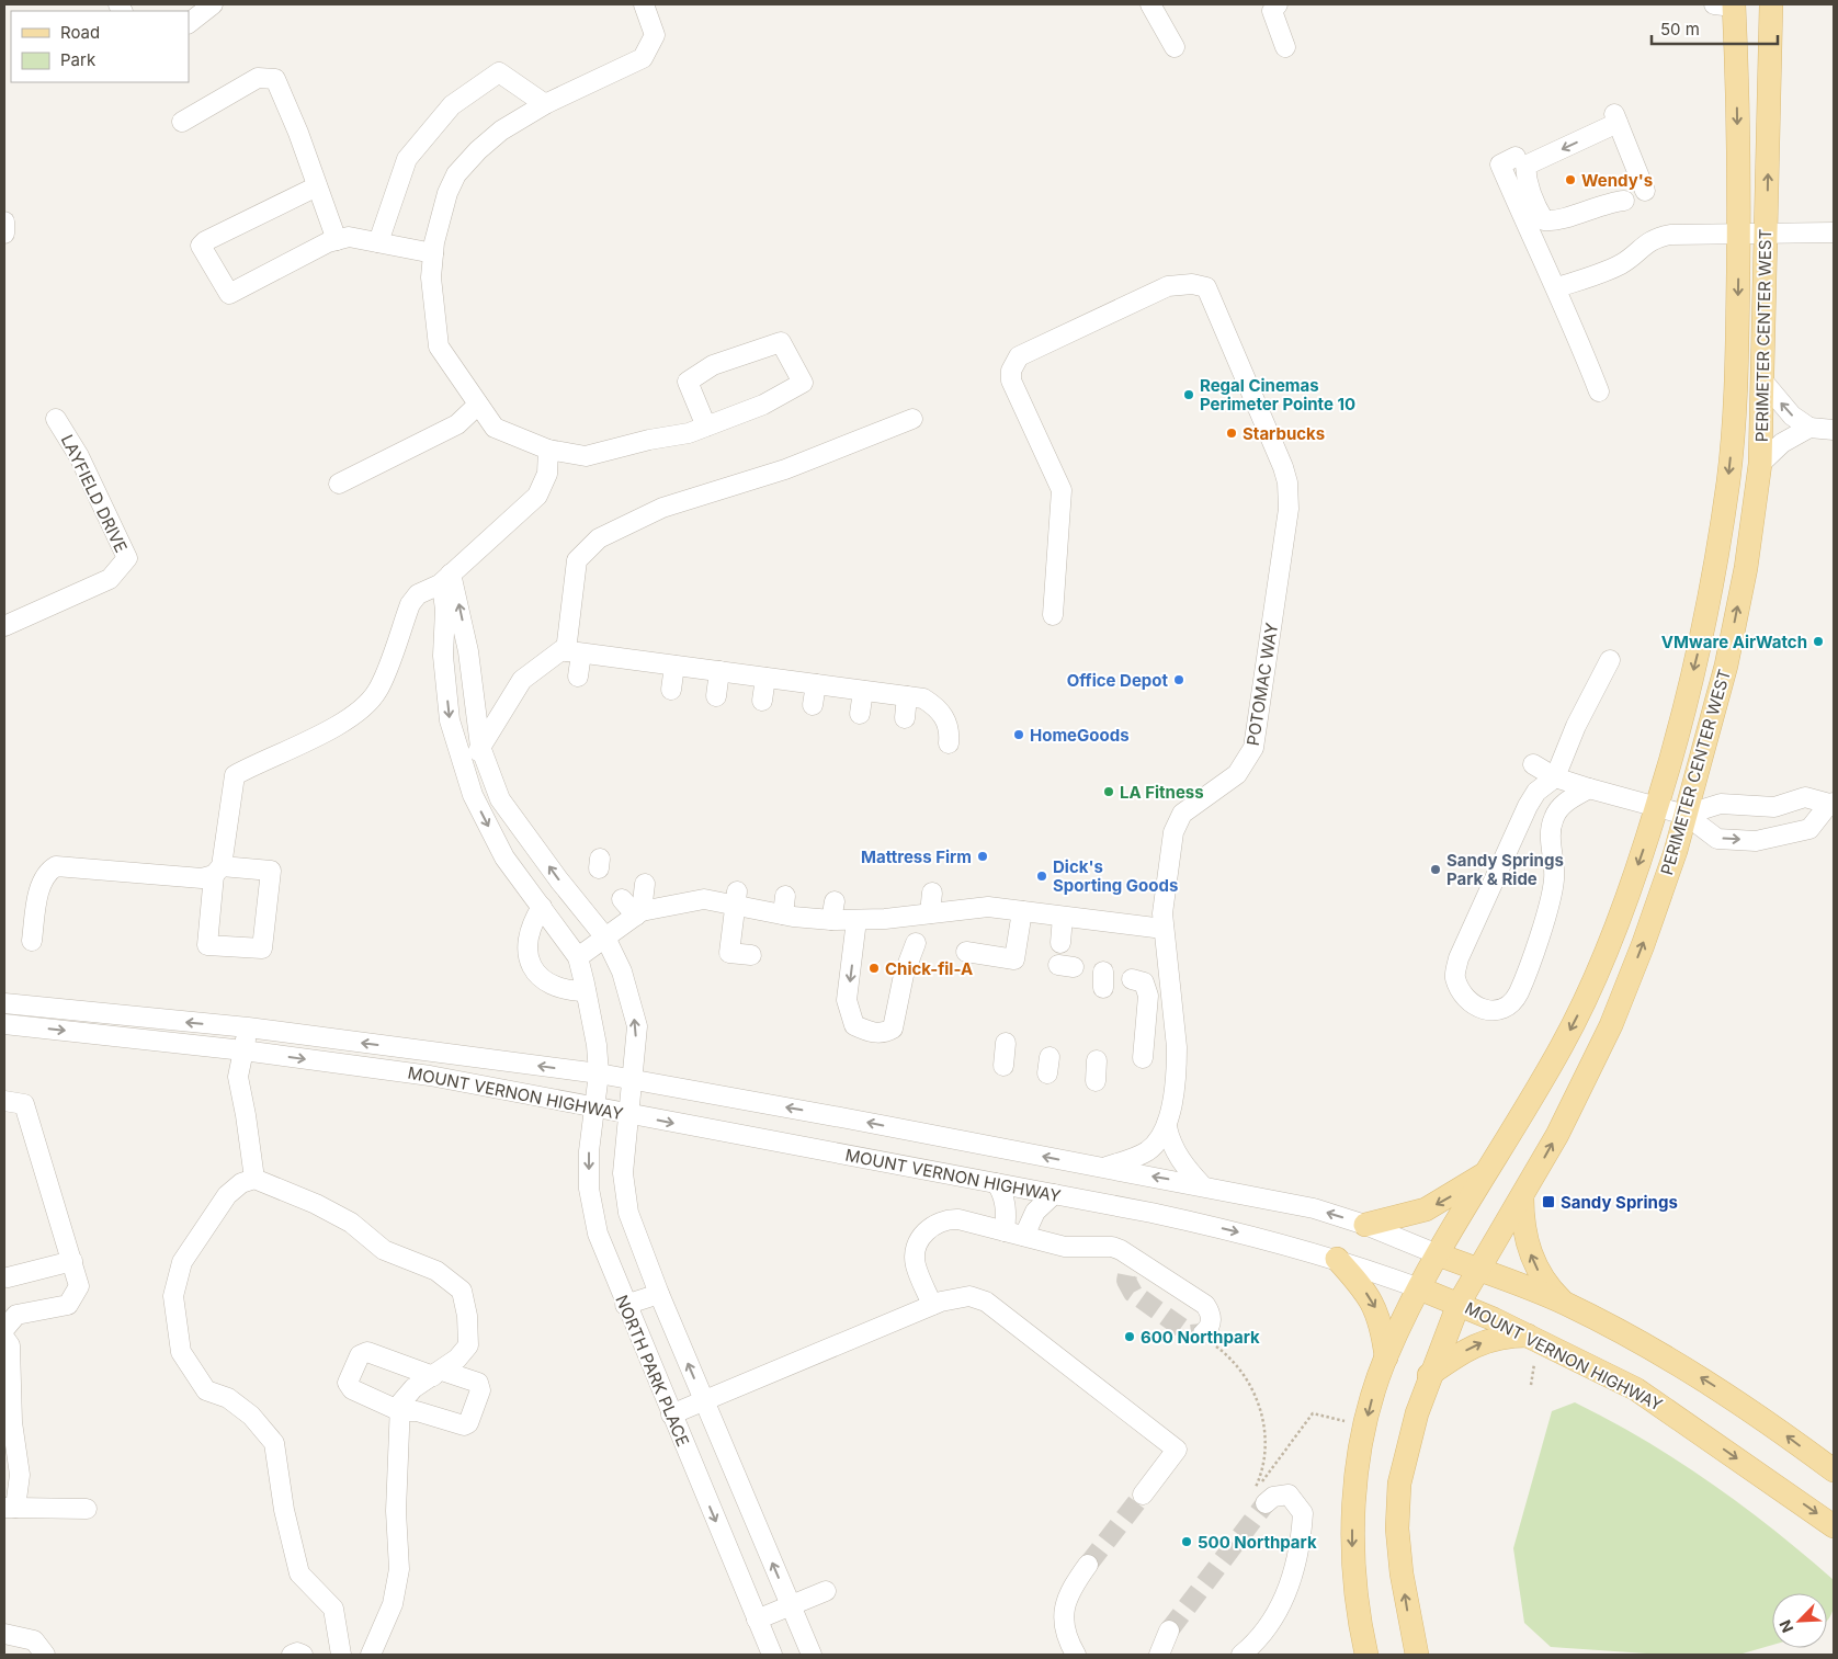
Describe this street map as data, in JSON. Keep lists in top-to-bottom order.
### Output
{
  "streets": {
    "main road": ["PERIMETER CENTER WEST", "MOUNT VERNON HIGHWAY"],
    "street": ["LAYFIELD DRIVE", "POTOMAC WAY", "NORTH PARK PLACE"]
  },
  "crossings": [
    ["PERIMETER CENTER WEST", "MOUNT VERNON HIGHWAY"],
    ["POTOMAC WAY", "MOUNT VERNON HIGHWAY"],
    ["MOUNT VERNON HIGHWAY", "NORTH PARK PLACE"]
  ],
  "places": {
    "other": [
      "Wendy's",
      "Regal Cinemas Perimeter Pointe 10",
      "Starbucks",
      "VMware AirWatch",
      "Office Depot",
      "HomeGoods",
      "LA Fitness",
      "Mattress Firm",
      "Sandy Springs Park & Ride",
      "Dick's Sporting Goods",
      "Chick-fil-A",
      "600 Northpark",
      "500 Northpark"
    ],
    "transit": ["Sandy Springs"]
  },
  "legend": ["Road", "Park"],
  "scale_bar": "50 m",
  "north": "bottom left"
}
